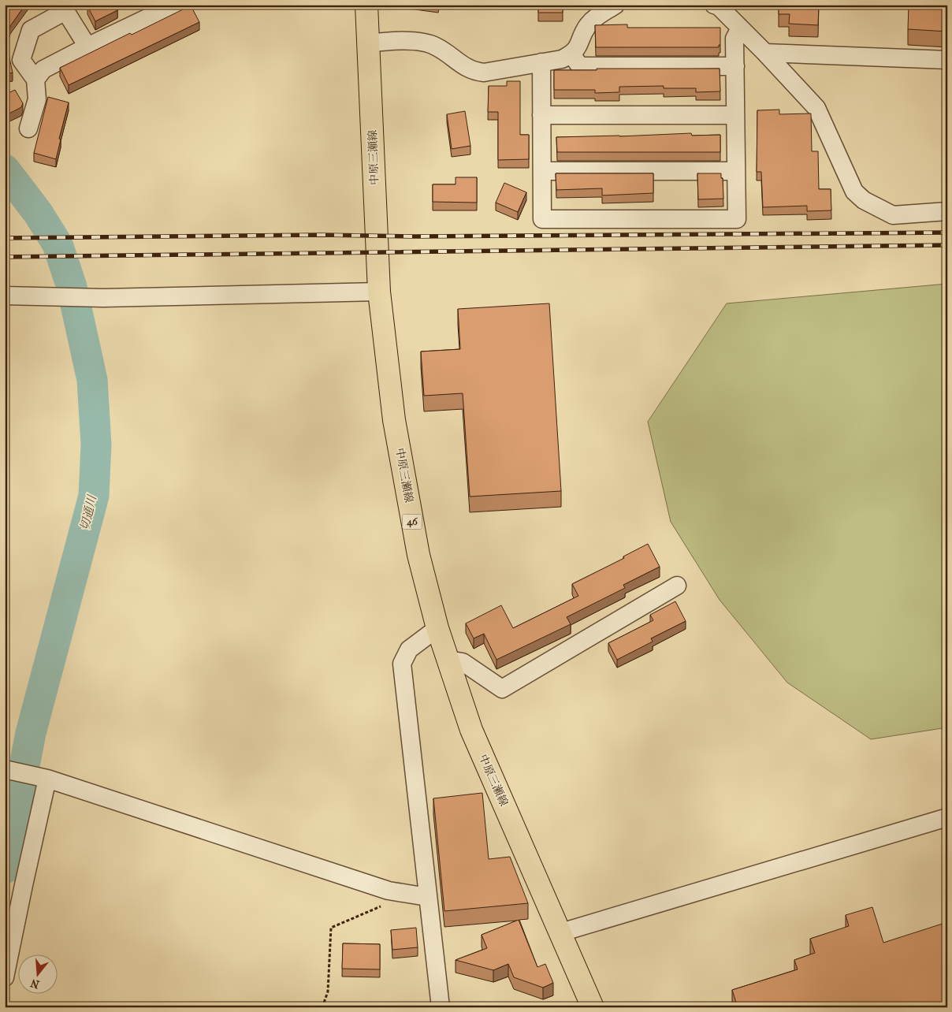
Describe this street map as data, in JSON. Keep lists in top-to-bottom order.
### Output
{
  "streets": {
    "main road": ["中原三瀬線", "46"]
  },
  "water": ["切通川"],
  "north": "bottom"
}
